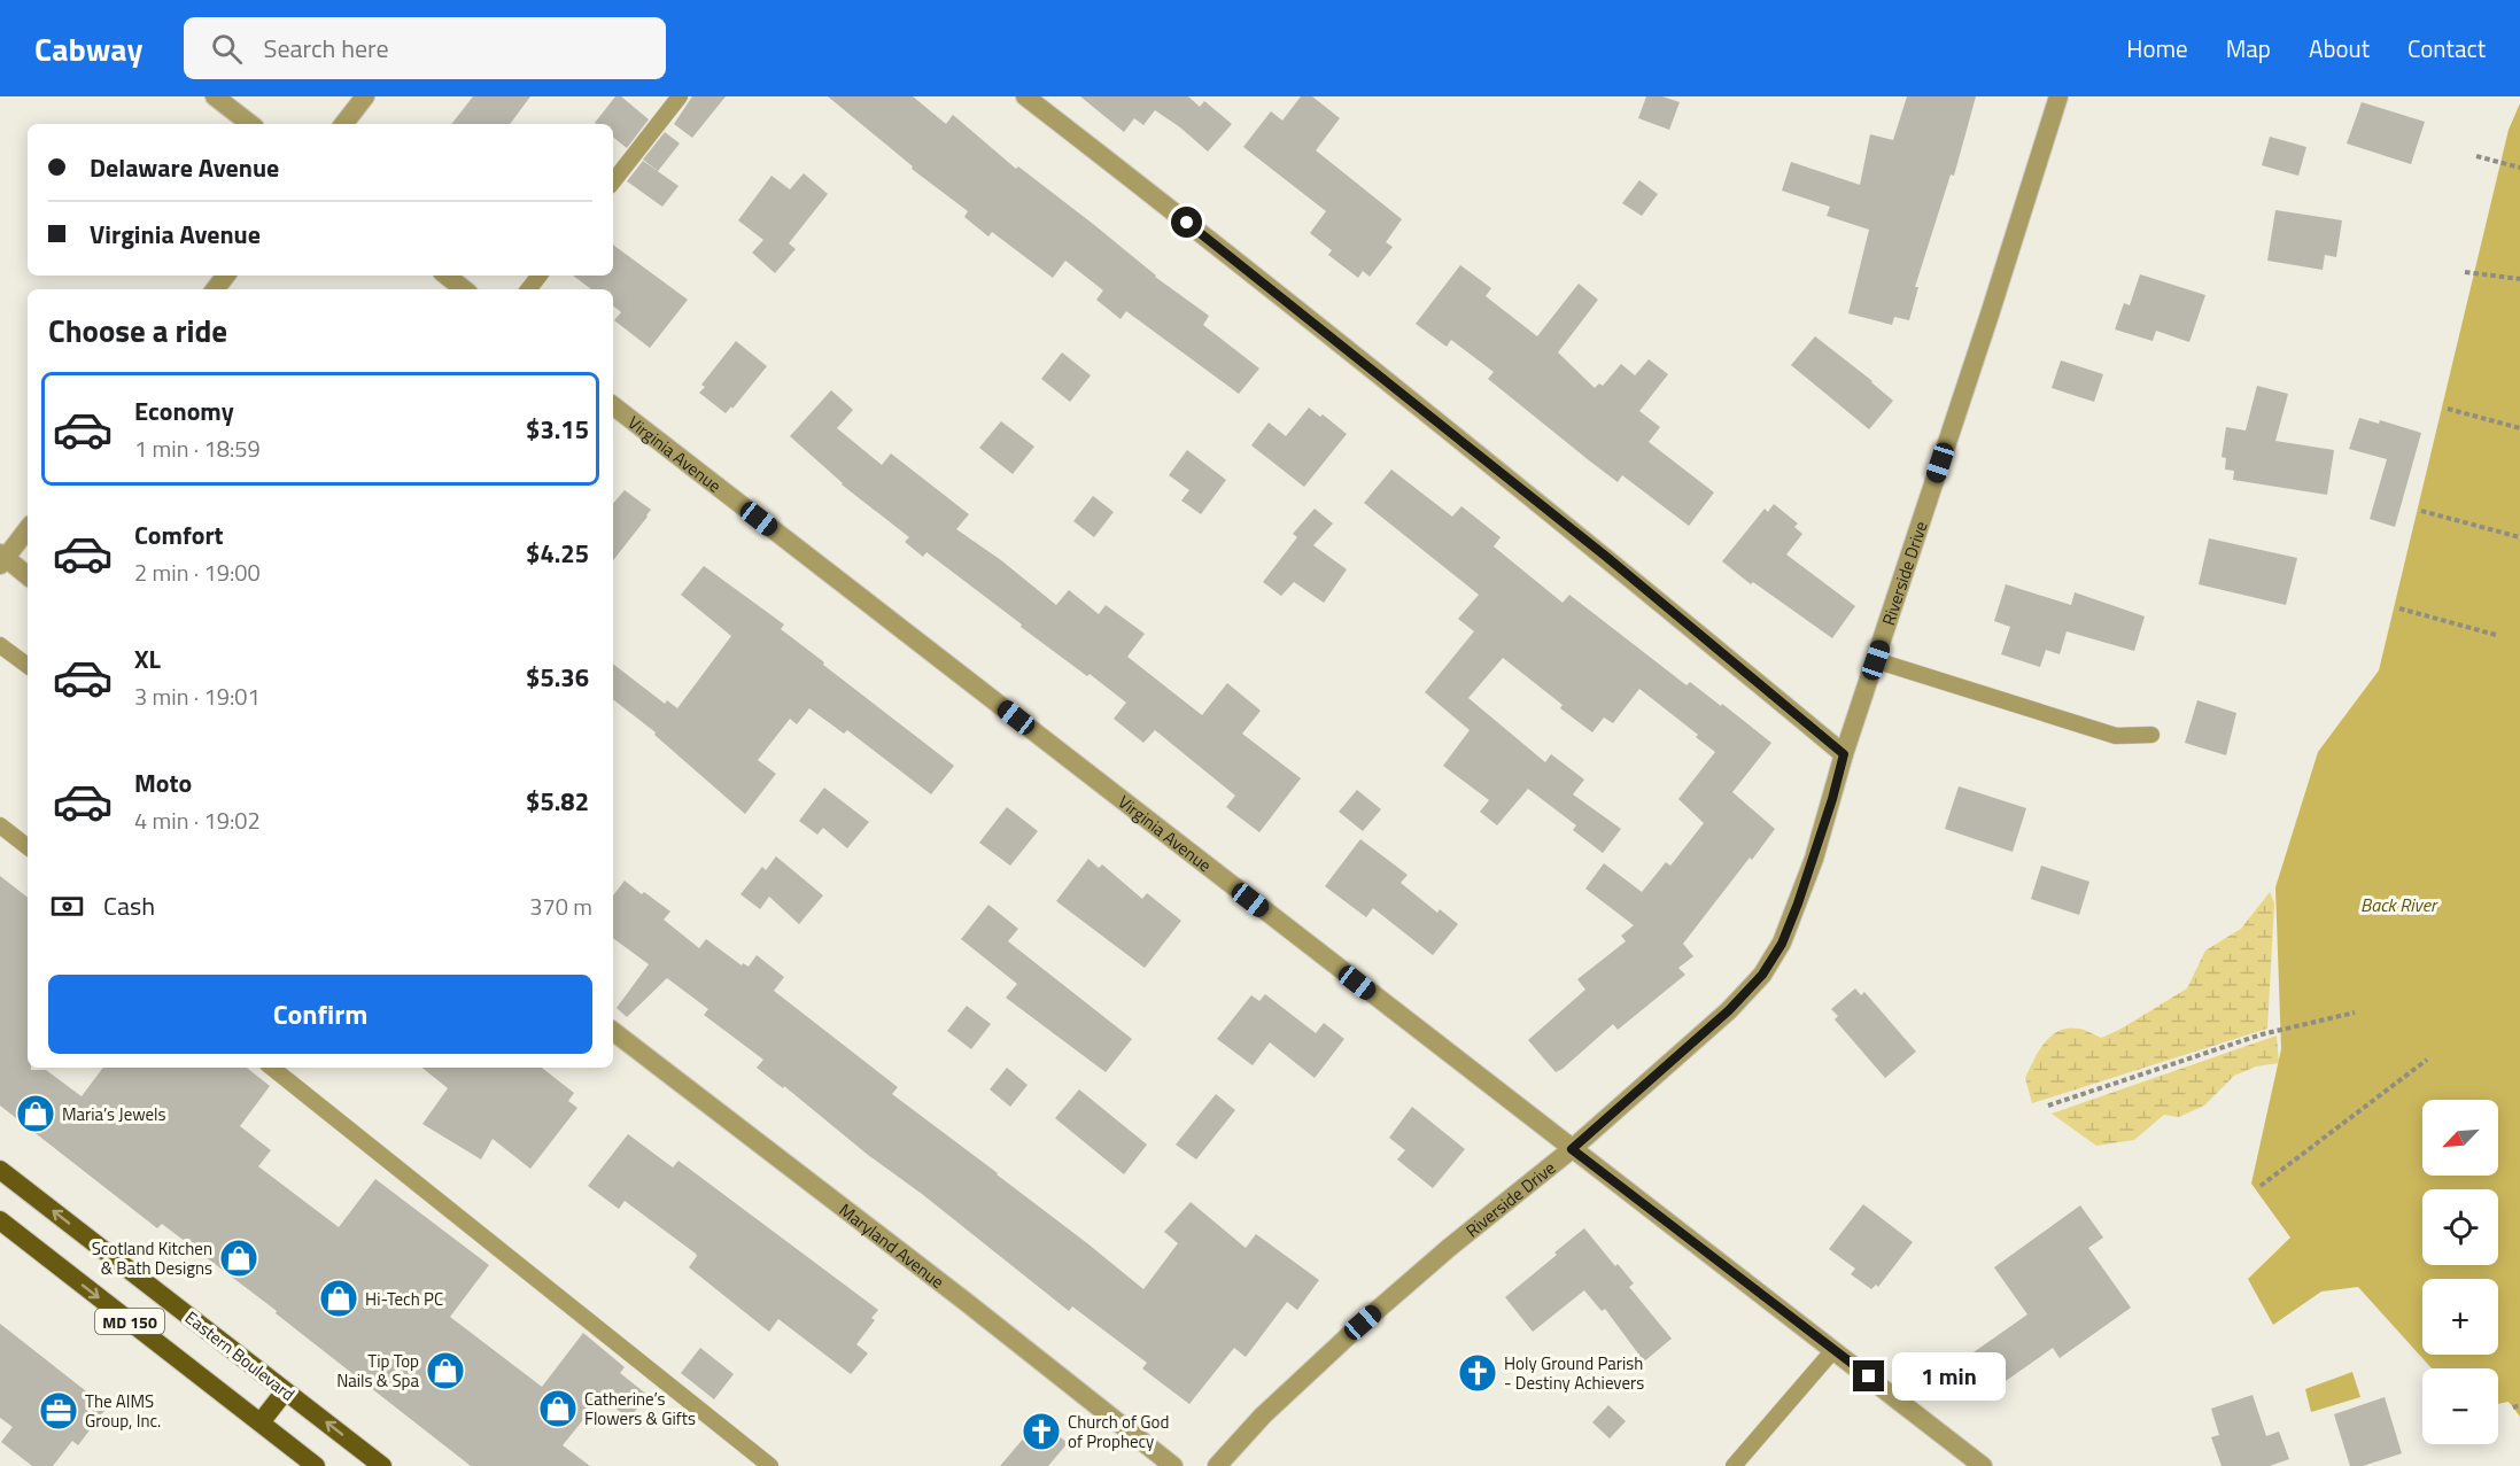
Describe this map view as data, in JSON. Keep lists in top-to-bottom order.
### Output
{
  "streets": {
    "main road": ["MD 150", "Eastern Boulevard"],
    "street": ["Virginia Avenue", "Riverside Drive", "Maryland Avenue"]
  },
  "crossings": [
    ["Virginia Avenue", "Riverside Drive"]
  ],
  "water": ["Back River"],
  "places": {
    "shop": [
      "Maria’s Jewels",
      "Scotland Kitchen & Bath Designs",
      "Hi-Tech PC",
      "Tip Top Nails & Spa",
      "Catherine’s Flowers & Gifts"
    ],
    "church": ["Holy Ground Parish - Destiny Achievers", "Church of God of Prophecy"],
    "office": ["The AIMS Group, Inc."]
  },
  "north": "bottom left",
  "page": {
    "header": "Cabway",
    "search": "Search here",
    "nav": [
      "Home",
      "Map",
      "About",
      "Contact"
    ],
    "banner": ["Delaware Avenue", "Virginia Avenue"],
    "heading": "Choose a ride",
    "list": [
      {
        "name": "Economy",
        "note": "1 min · 18:59",
        "value": "$3.15"
      },
      {
        "name": "Comfort",
        "note": "2 min · 19:00",
        "value": "$4.25"
      },
      {
        "name": "XL",
        "note": "3 min · 19:01",
        "value": "$5.36"
      },
      {
        "name": "Moto",
        "note": "4 min · 19:02",
        "value": "$5.82"
      }
    ],
    "pay": ["Cash", "370 m"],
    "buttons": "Confirm",
    "map_buttons": ["+", "−"],
    "bubble": "1 min"
  }
}
